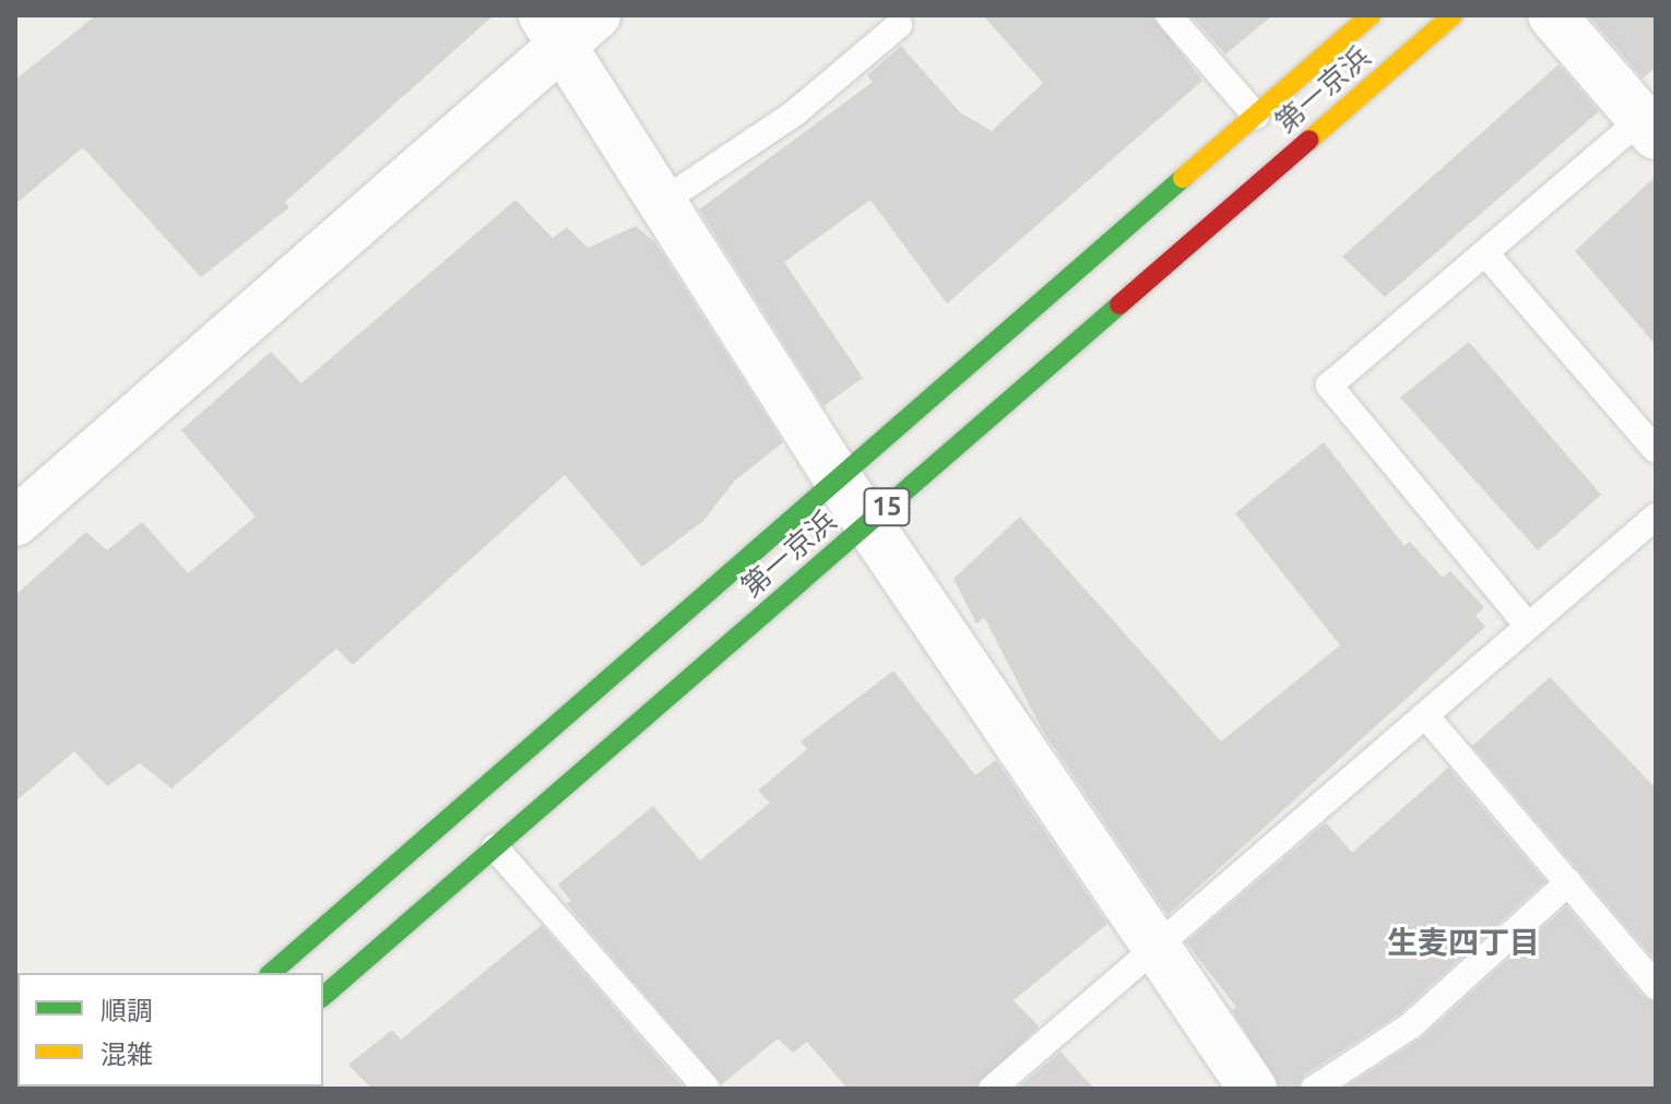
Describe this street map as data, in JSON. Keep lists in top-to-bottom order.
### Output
{
  "streets": {
    "highway": ["第一京浜", "15"]
  },
  "districts": ["生麦四丁目"],
  "legend": ["順調", "混雑"]
}
